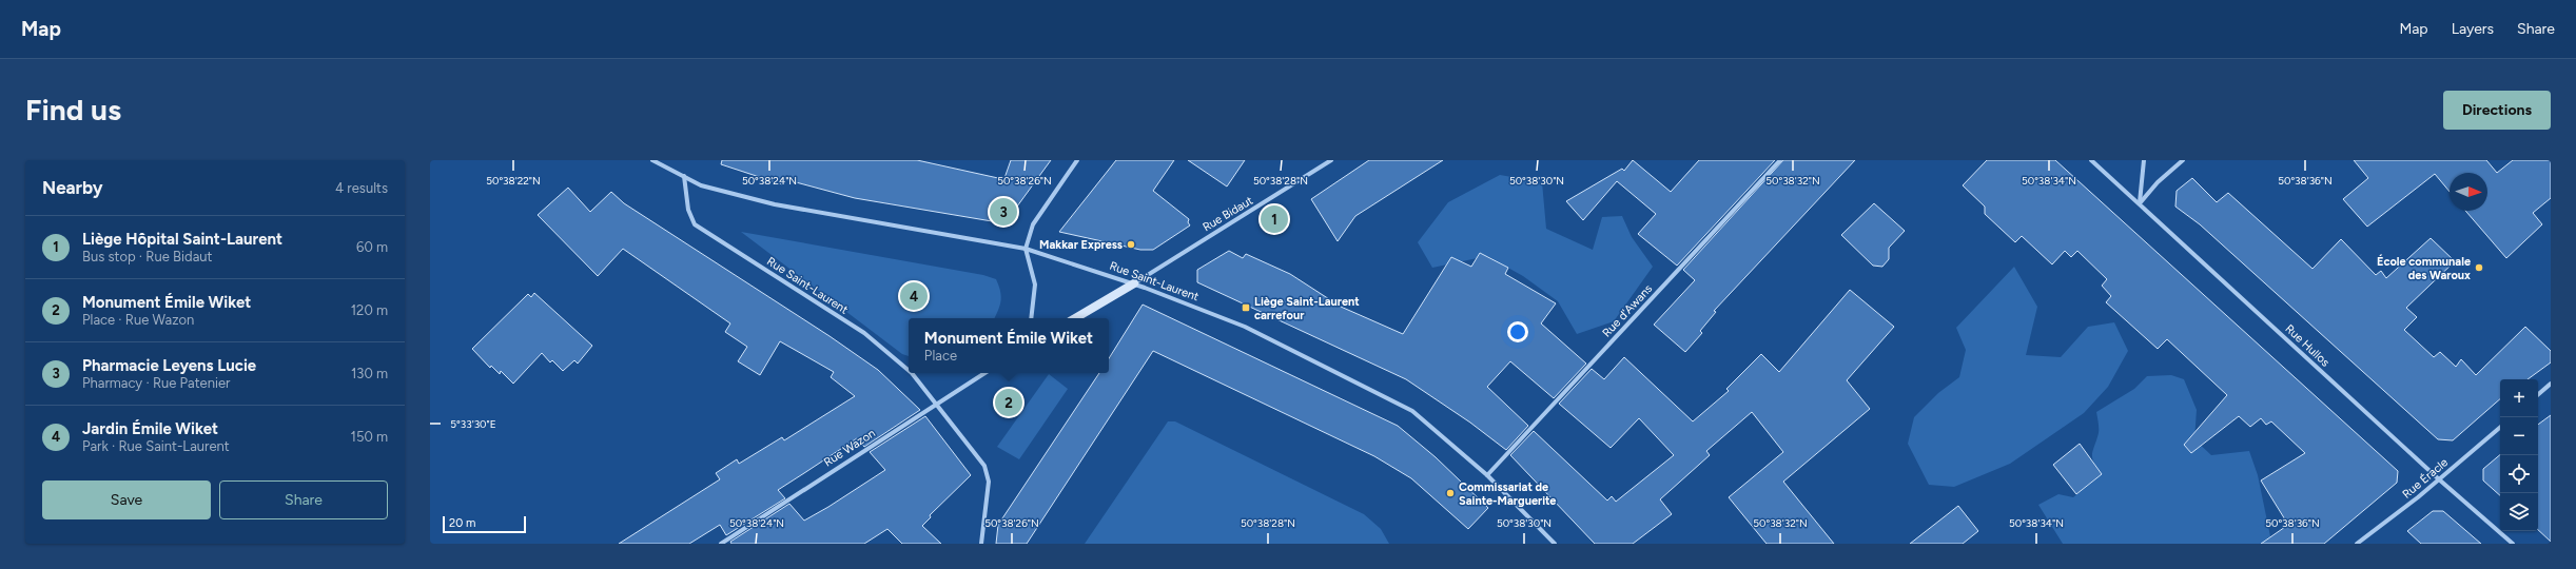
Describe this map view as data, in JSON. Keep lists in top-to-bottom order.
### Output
{
  "streets": {
    "street": [
      "Rue Bidaut",
      "Rue Saint-Laurent",
      "Rue d'Awans",
      "Rue Hullos",
      "Rue Wazon",
      "Rue Éracle"
    ]
  },
  "crossings": [
    ["Rue Bidaut", "Rue Saint-Laurent"],
    ["Rue Saint-Laurent", "Rue d'Awans"],
    ["Rue Saint-Laurent", "Rue Wazon"],
    ["Rue Hullos", "Rue Éracle"]
  ],
  "places": {
    "other": ["Makkar Express", "École communale des Waroux", "Commissariat de Sainte-Marguerite"],
    "transit": ["Liège Saint-Laurent carrefour"]
  },
  "scale_bar": "20 m",
  "north": "right",
  "page": {
    "header": "Map",
    "nav": ["Map", "Layers", "Share"],
    "buttons": [
      "Directions",
      ["Save", "Share"]
    ],
    "title": "Find us",
    "heading": ["Nearby", "4 results"],
    "pins": [
      "3",
      "1",
      "4",
      "2"
    ],
    "list": [
      {
        "mark": "1",
        "name": "Liège Hôpital Saint-Laurent",
        "note": "Bus stop · Rue Bidaut",
        "value": "60 m"
      },
      {
        "mark": "2",
        "name": "Monument Émile Wiket",
        "note": "Place · Rue Wazon",
        "value": "120 m"
      },
      {
        "mark": "3",
        "name": "Pharmacie Leyens Lucie",
        "note": "Pharmacy · Rue Patenier",
        "value": "130 m"
      },
      {
        "mark": "4",
        "name": "Jardin Émile Wiket",
        "note": "Park · Rue Saint-Laurent",
        "value": "150 m"
      }
    ],
    "popup": ["Monument Émile Wiket", "Place"],
    "map_buttons": ["+", "−"],
    "scale": "20 m"
  },
  "coordinates": [
    "50°38'22\"N",
    "50°38'24\"N",
    "50°38'26\"N",
    "50°38'28\"N",
    "50°38'30\"N",
    "50°38'32\"N",
    "50°38'34\"N",
    "50°38'36\"N",
    "5°33'30\"E"
  ]
}
